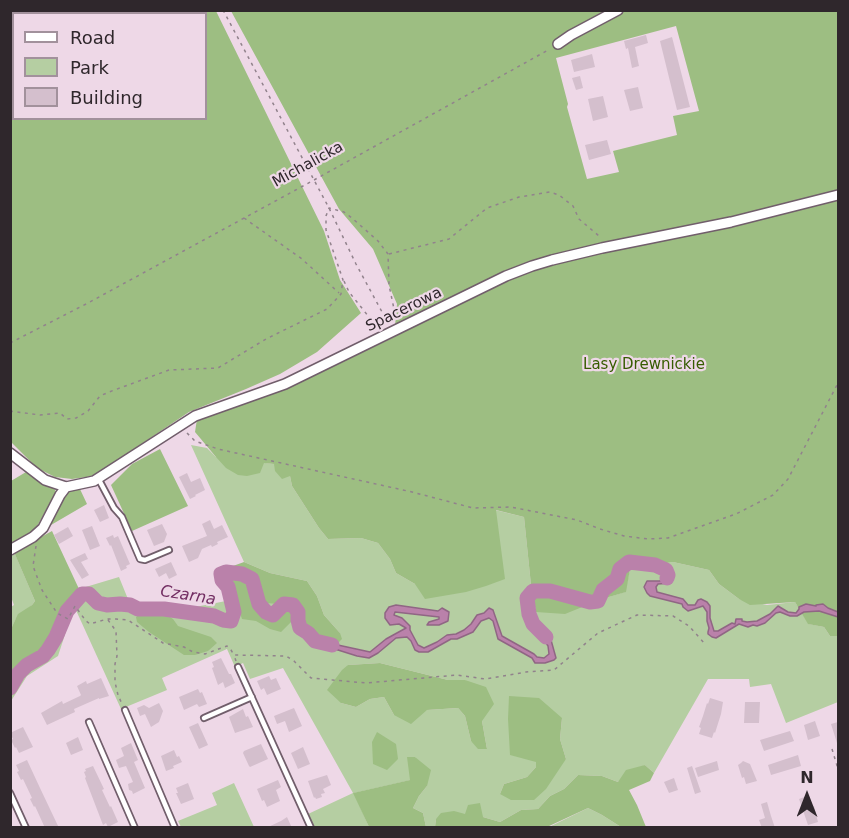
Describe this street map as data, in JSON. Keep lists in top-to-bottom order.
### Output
{
  "streets": {
    "street": ["Spacerowa"],
    "path": ["Michalicka"]
  },
  "water": ["Czarna"],
  "parks": ["Lasy Drewnickie"],
  "legend": ["Road", "Park", "Building"],
  "north": "top"
}
